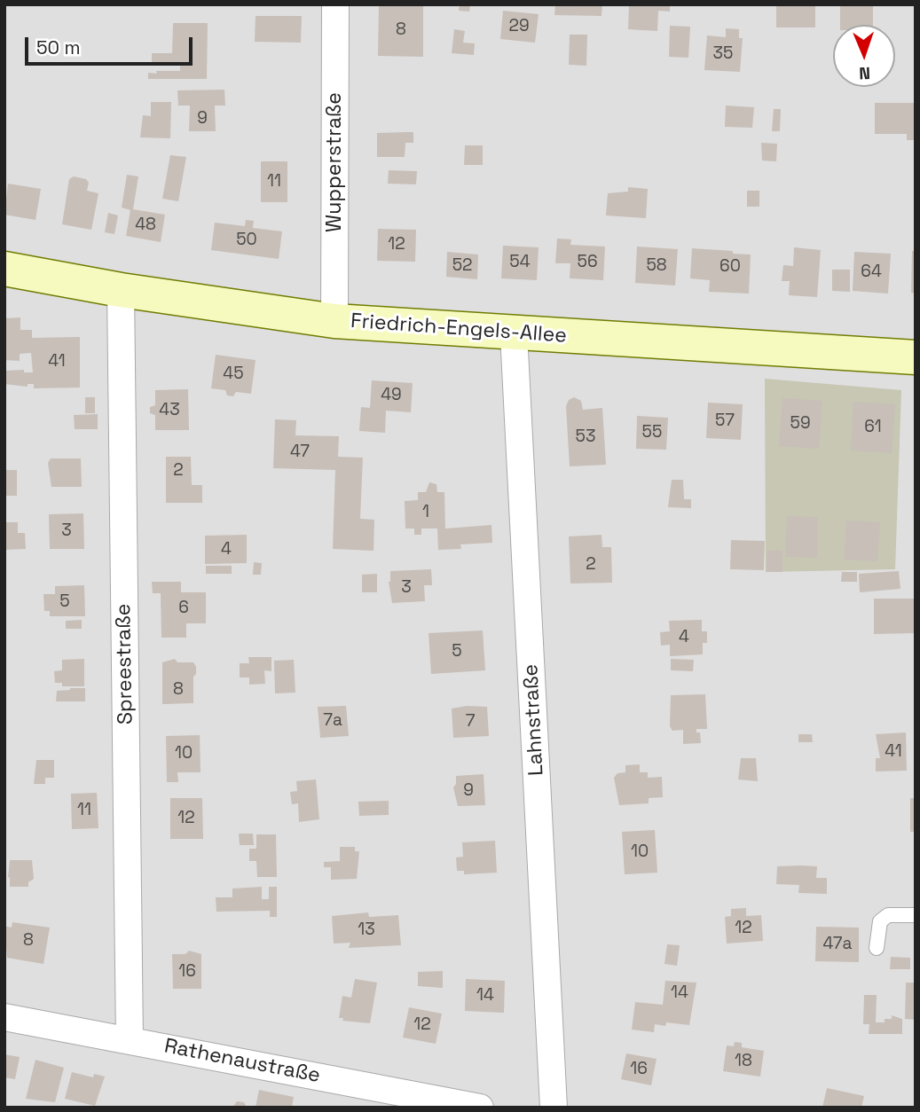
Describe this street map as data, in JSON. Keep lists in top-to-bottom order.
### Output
{
  "streets": {
    "street": [
      "Wupperstraße",
      "Friedrich-Engels-Allee",
      "Spreestraße",
      "Lahnstraße",
      "Rathenaustraße"
    ]
  },
  "crossings": [
    ["Wupperstraße", "Friedrich-Engels-Allee"],
    ["Friedrich-Engels-Allee", "Spreestraße"],
    ["Friedrich-Engels-Allee", "Lahnstraße"],
    ["Spreestraße", "Rathenaustraße"]
  ],
  "house_numbers": [
    "29",
    "8",
    "35",
    "9",
    "11",
    "48",
    "50",
    "12",
    "54",
    "56",
    "52",
    "58",
    "60",
    "64",
    "41",
    "45",
    "49",
    "43",
    "57",
    "59",
    "61",
    "55",
    "53",
    "47",
    "2",
    "1",
    "3",
    "4",
    "2",
    "3",
    "5",
    "6",
    "4",
    "5",
    "8",
    "7a",
    "7",
    "41",
    "10",
    "9",
    "11",
    "12",
    "10",
    "12",
    "13",
    "8",
    "47a",
    "16",
    "14",
    "14",
    "12",
    "18",
    "16"
  ],
  "scale_bar": "50 m",
  "north": "bottom"
}
